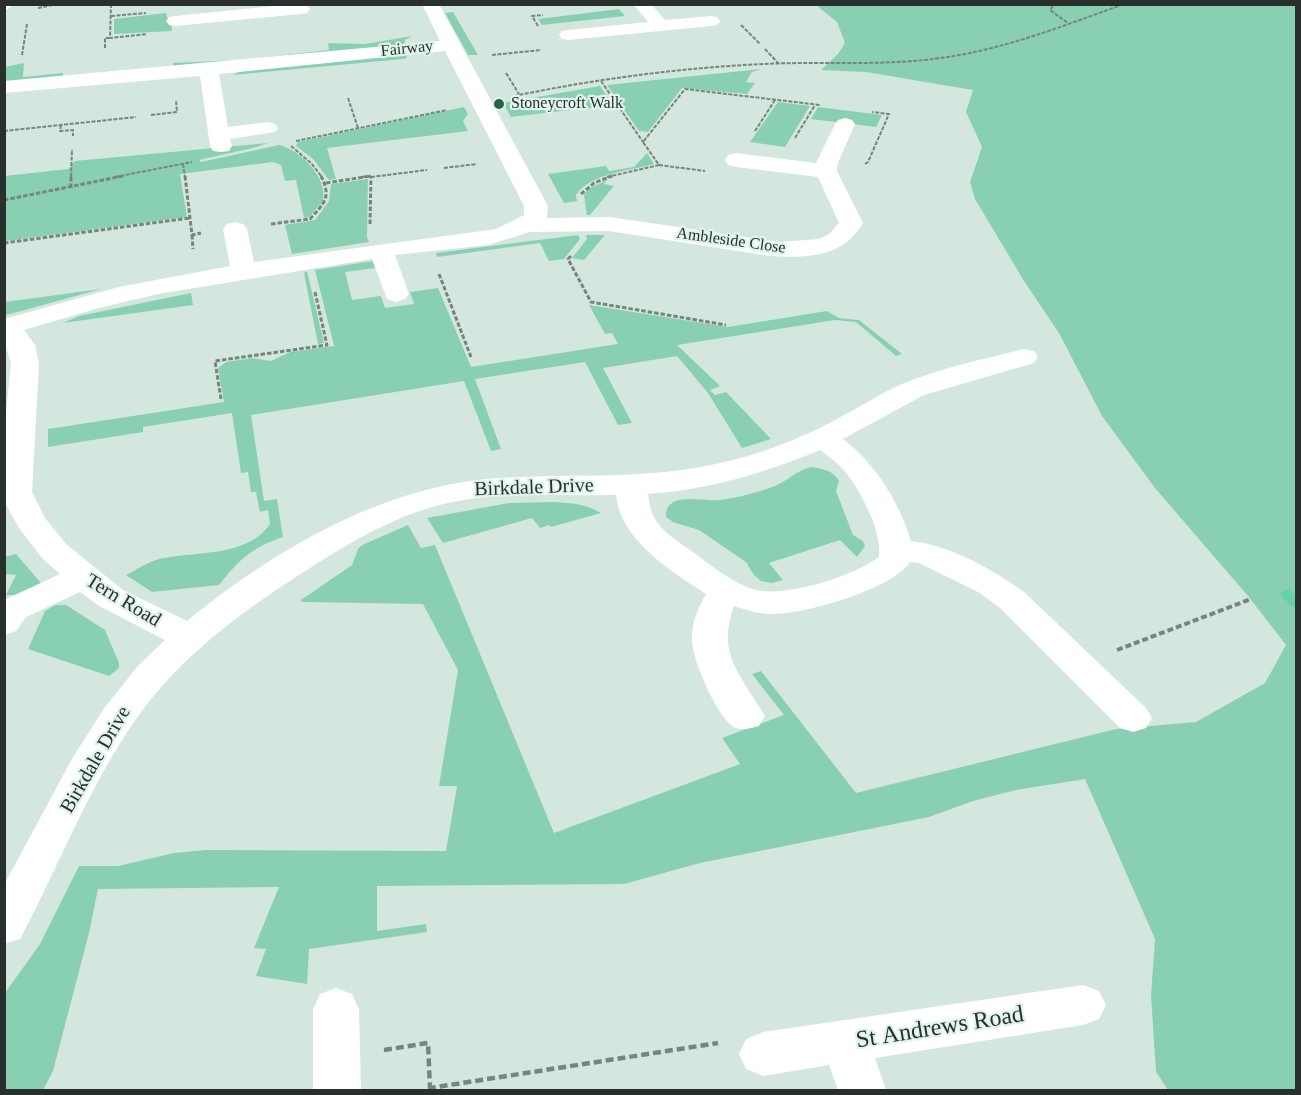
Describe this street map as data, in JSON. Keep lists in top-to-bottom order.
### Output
{
  "streets": {
    "street": [
      "Fairway",
      "Ambleside Close",
      "Birkdale Drive",
      "Tern Road",
      "St Andrews Road"
    ]
  },
  "crossings": [
    ["Fairway", "Ambleside Close"],
    ["Birkdale Drive", "Tern Road"]
  ],
  "places": ["Stoneycroft Walk"]
}
